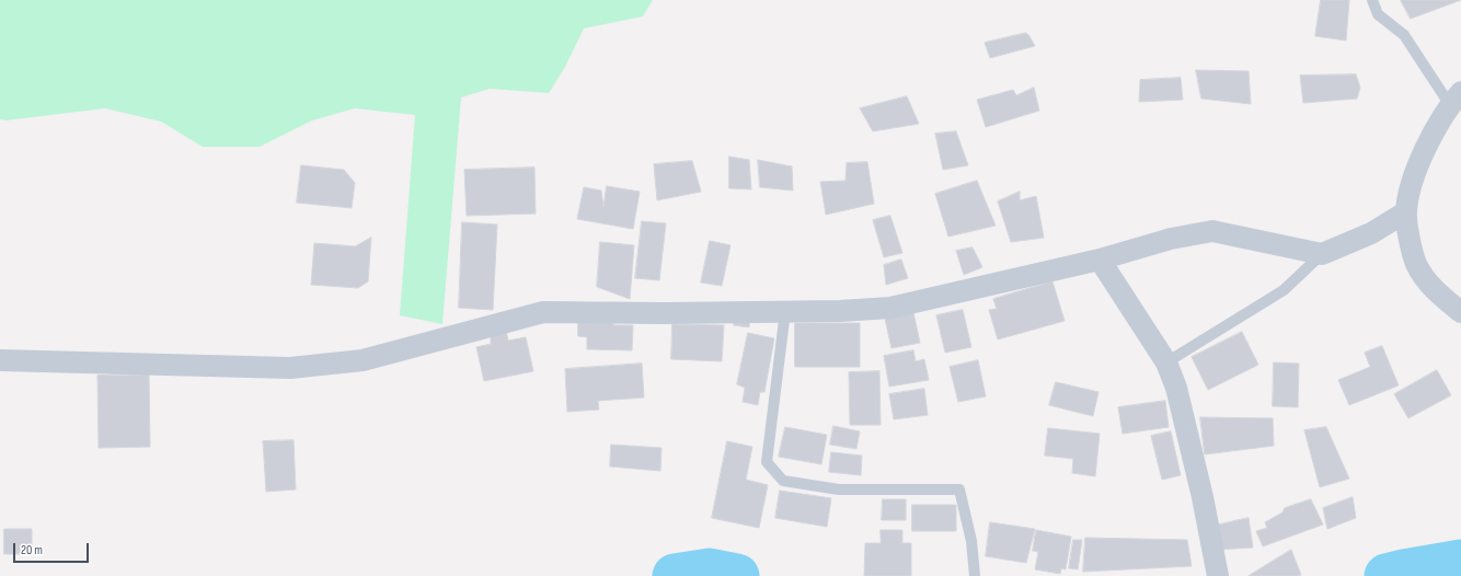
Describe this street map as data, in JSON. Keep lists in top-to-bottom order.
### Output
{
  "scale_bar": "20 m"
}
